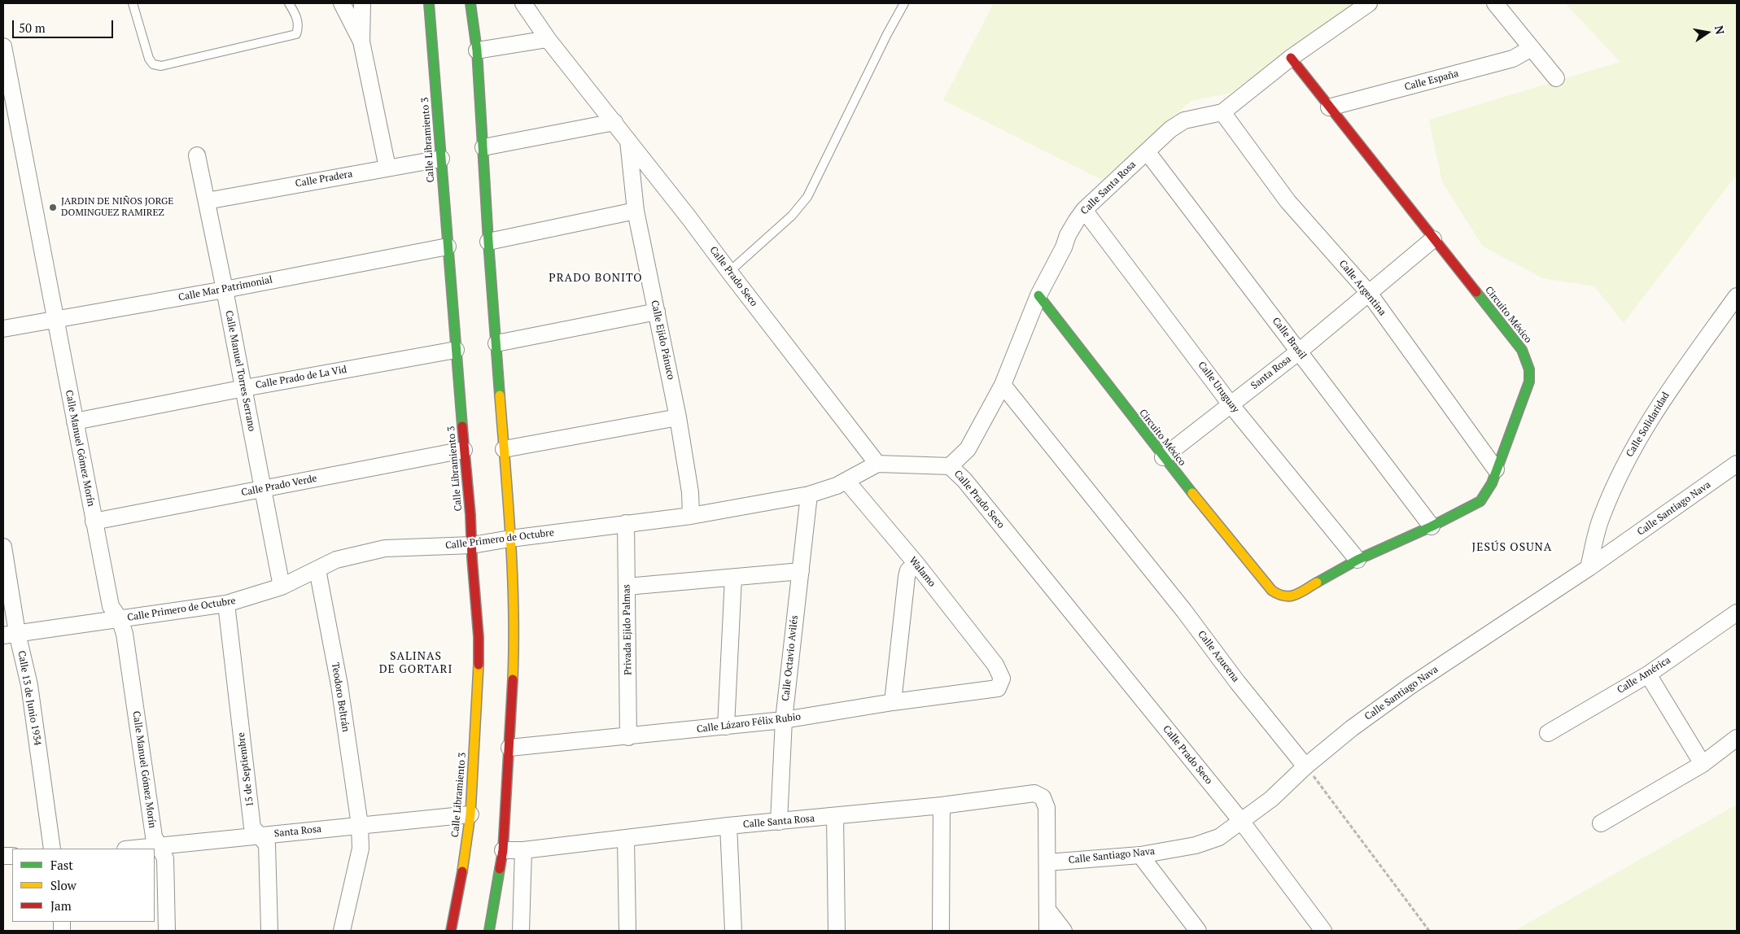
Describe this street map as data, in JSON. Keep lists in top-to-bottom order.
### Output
{
  "streets": {
    "street": [
      "Calle España",
      "Calle Libramiento 3",
      "Calle Pradera",
      "Calle Santa Rosa",
      "Calle Prado Seco",
      "Calle Argentina",
      "Calle Mar Patrimonial",
      "Circuito México",
      "Calle Brasil",
      "Calle Ejido Pánuco",
      "Calle Manuel Torres Serrano",
      "Santa Rosa",
      "Calle Prado de La Vid",
      "Calle Uruguay",
      "Calle Solidaridad",
      "Calle Manuel Gómez Morín",
      "Calle Prado Verde",
      "Calle Santiago Nava",
      "Calle Primero de Octubre",
      "Walamo",
      "Privada Ejido Palmas",
      "Calle Azucena",
      "Calle Octavio Avilés",
      "Calle América",
      "Teodoro Beltrán",
      "Calle 13 de Junio 1934",
      "Calle Lázaro Félix Rubio",
      "15 de Septiembre"
    ]
  },
  "crossings": [
    ["Calle España", "Circuito México"],
    ["Calle Libramiento 3", "Calle Pradera"],
    ["Calle Libramiento 3", "Calle Mar Patrimonial"],
    ["Calle Libramiento 3", "Santa Rosa"],
    ["Calle Libramiento 3", "Calle Prado de La Vid"],
    ["Calle Libramiento 3", "Calle Prado Verde"],
    ["Calle Libramiento 3", "Calle Primero de Octubre"],
    ["Calle Pradera", "Calle Manuel Torres Serrano"],
    ["Calle Santa Rosa", "Calle Prado Seco"],
    ["Calle Santa Rosa", "Calle Argentina"],
    ["Calle Santa Rosa", "Circuito México"],
    ["Calle Santa Rosa", "Calle Brasil"],
    ["Calle Santa Rosa", "Calle Uruguay"],
    ["Calle Santa Rosa", "Calle Santiago Nava"],
    ["Calle Santa Rosa", "Calle Azucena"],
    ["Calle Santa Rosa", "Calle Octavio Avilés"],
    ["Calle Prado Seco", "Calle Ejido Pánuco"],
    ["Calle Prado Seco", "Calle Santiago Nava"],
    ["Calle Prado Seco", "Calle Primero de Octubre"],
    ["Calle Argentina", "Circuito México"],
    ["Calle Argentina", "Santa Rosa"],
    ["Calle Mar Patrimonial", "Calle Manuel Torres Serrano"],
    ["Calle Mar Patrimonial", "Calle Manuel Gómez Morín"],
    ["Circuito México", "Calle Brasil"],
    ["Circuito México", "Santa Rosa"],
    ["Circuito México", "Calle Uruguay"],
    ["Calle Brasil", "Santa Rosa"],
    ["Calle Ejido Pánuco", "Calle Primero de Octubre"],
    ["Calle Manuel Torres Serrano", "Calle Prado de La Vid"],
    ["Calle Manuel Torres Serrano", "Calle Prado Verde"],
    ["Calle Manuel Torres Serrano", "Calle Primero de Octubre"],
    ["Santa Rosa", "Calle Uruguay"],
    ["Santa Rosa", "Calle Manuel Gómez Morín"],
    ["Santa Rosa", "Teodoro Beltrán"],
    ["Santa Rosa", "15 de Septiembre"],
    ["Calle Prado de La Vid", "Calle Manuel Gómez Morín"],
    ["Calle Solidaridad", "Calle Santiago Nava"],
    ["Calle Manuel Gómez Morín", "Calle Prado Verde"],
    ["Calle Manuel Gómez Morín", "Calle Primero de Octubre"],
    ["Calle Santiago Nava", "Calle Azucena"],
    ["Calle Primero de Octubre", "Walamo"],
    ["Calle Primero de Octubre", "Privada Ejido Palmas"],
    ["Calle Primero de Octubre", "Calle Octavio Avilés"],
    ["Calle Primero de Octubre", "Teodoro Beltrán"],
    ["Calle Primero de Octubre", "Calle 13 de Junio 1934"],
    ["Calle Primero de Octubre", "15 de Septiembre"],
    ["Walamo", "Calle Lázaro Félix Rubio"],
    ["Privada Ejido Palmas", "Calle Lázaro Félix Rubio"],
    ["Calle Octavio Avilés", "Calle Lázaro Félix Rubio"]
  ],
  "districts": ["PRADO BONITO", "JESÚS OSUNA", "SALINAS DE GORTARI"],
  "places": ["JARDIN DE NIÑOS JORGE DOMINGUEZ RAMIREZ"],
  "legend": ["Fast", "Slow", "Jam"],
  "scale_bar": "50 m",
  "north": "right"
}
